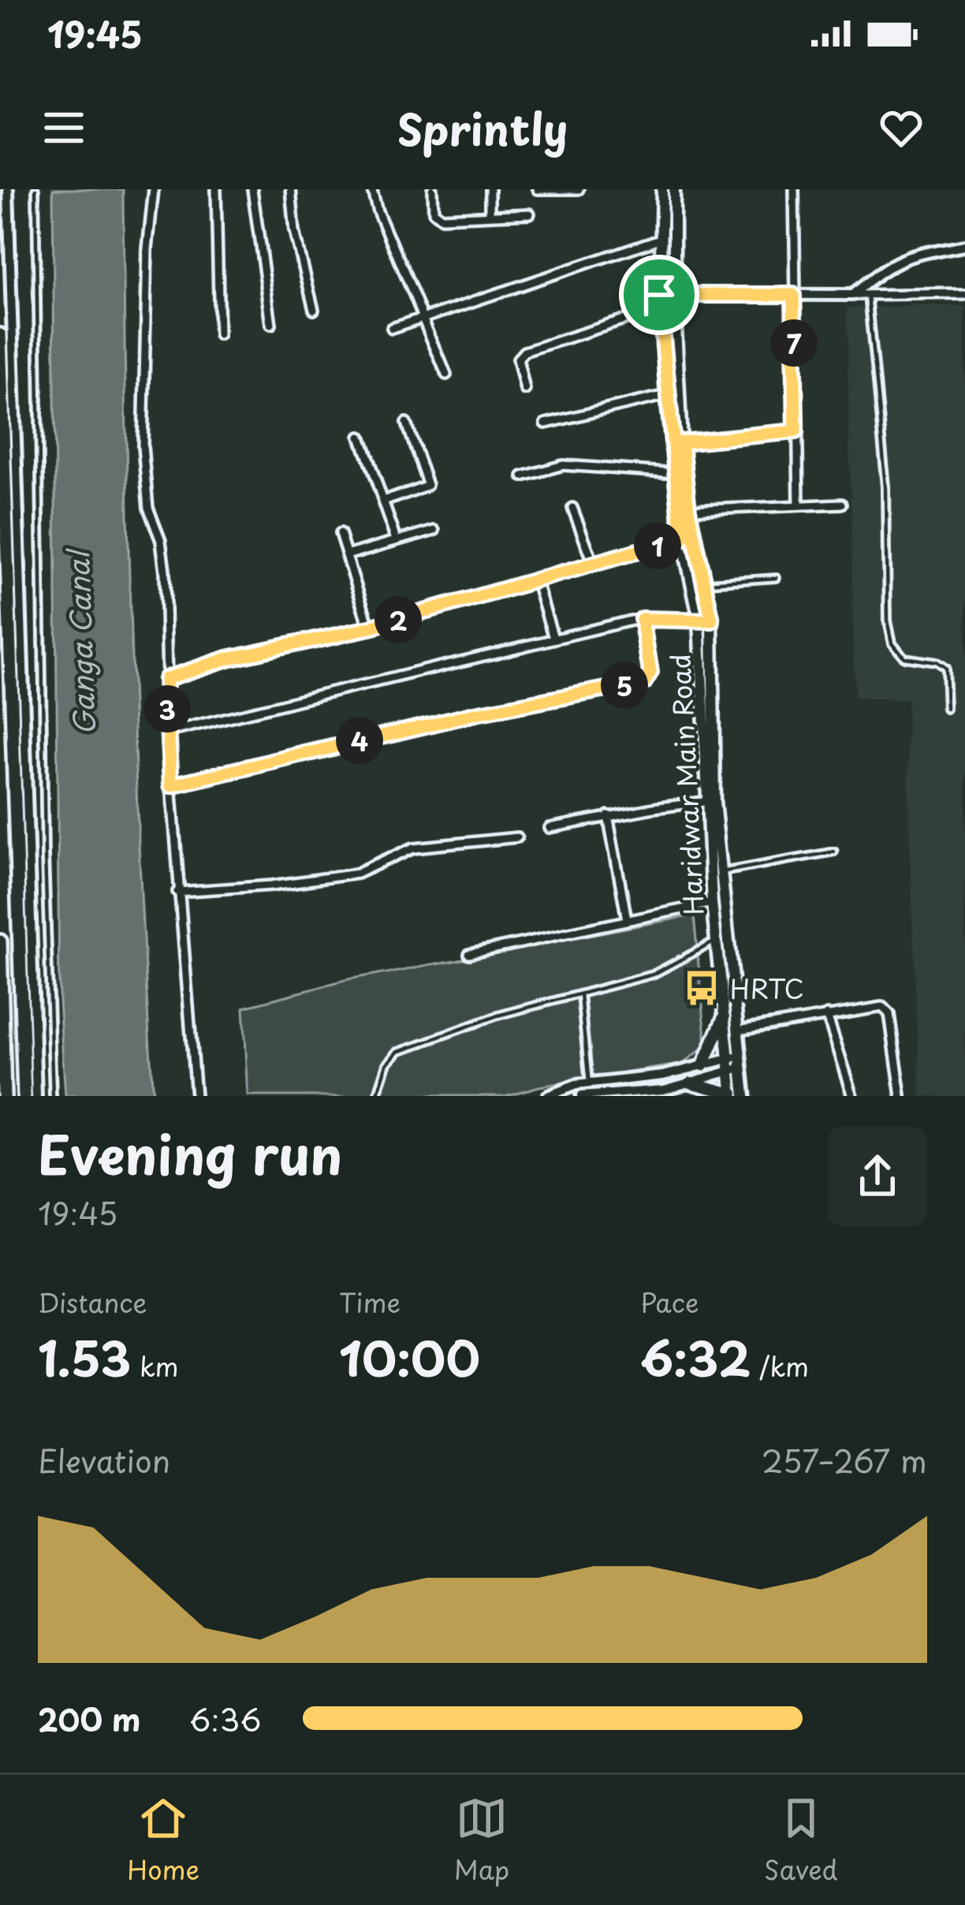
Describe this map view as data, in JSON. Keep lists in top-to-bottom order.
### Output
{
  "streets": {
    "main road": ["Haridwar Main Road"]
  },
  "water": ["Ganga Canal"],
  "places": {
    "bus stop": ["HRTC"]
  },
  "page": {
    "status": "19:45",
    "header": "Sprintly",
    "pins": [
      "7",
      "1",
      "2",
      "5",
      "3",
      "4"
    ],
    "heading": ["Evening run", "19:45"],
    "stats": [
      ["Distance", "1.53 km"],
      ["Time", "10:00"],
      ["Pace", "6:32 /km"]
    ],
    "chart": ["Elevation", "257–267 m"],
    "list": [
      {
        "name": "200 m",
        "note": "6:36"
      }
    ],
    "tabs": ["Home", "Map", "Saved"]
  }
}
